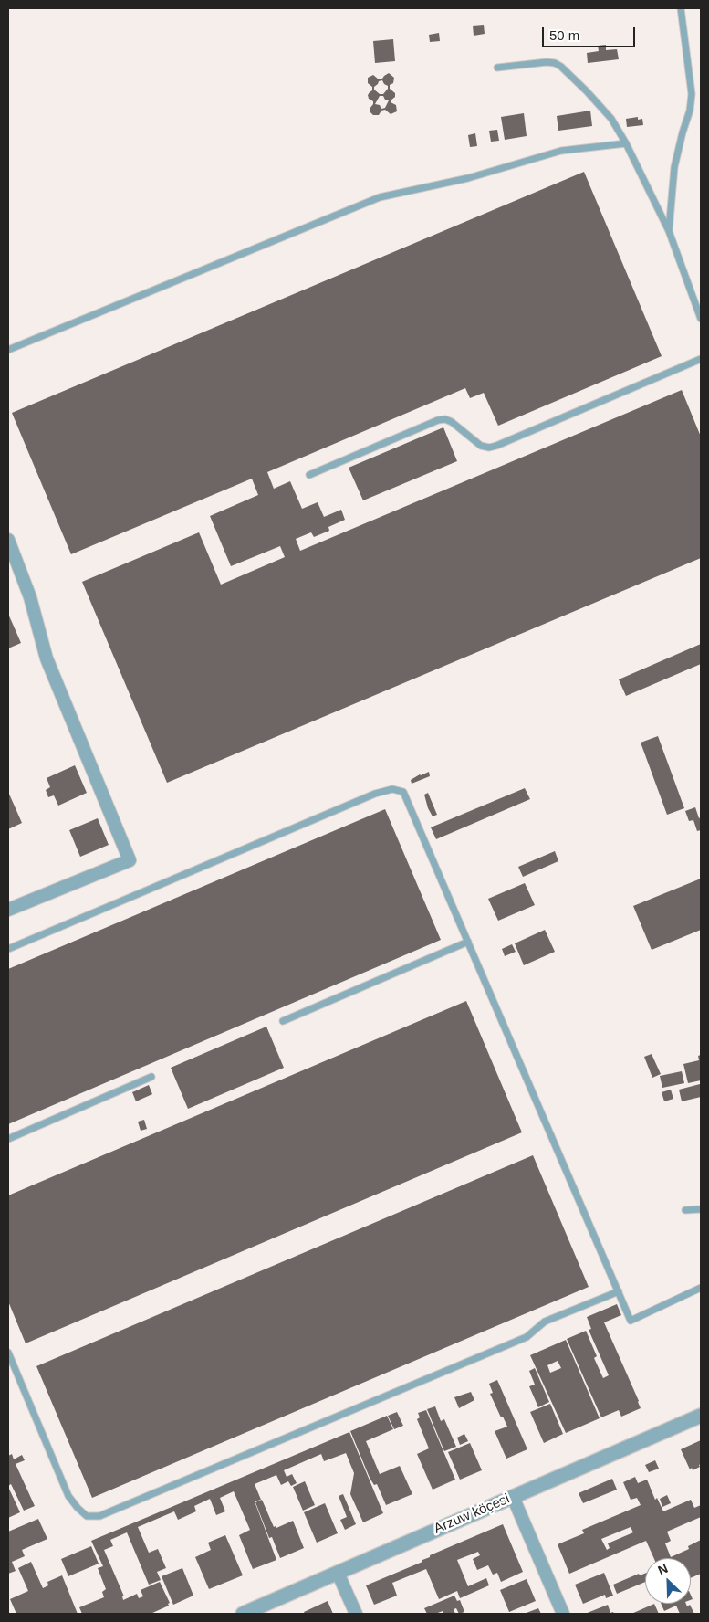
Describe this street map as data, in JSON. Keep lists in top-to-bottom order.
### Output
{
  "streets": {
    "street": ["Arzuw köçesi"]
  },
  "scale_bar": "50 m",
  "north": "top left"
}
